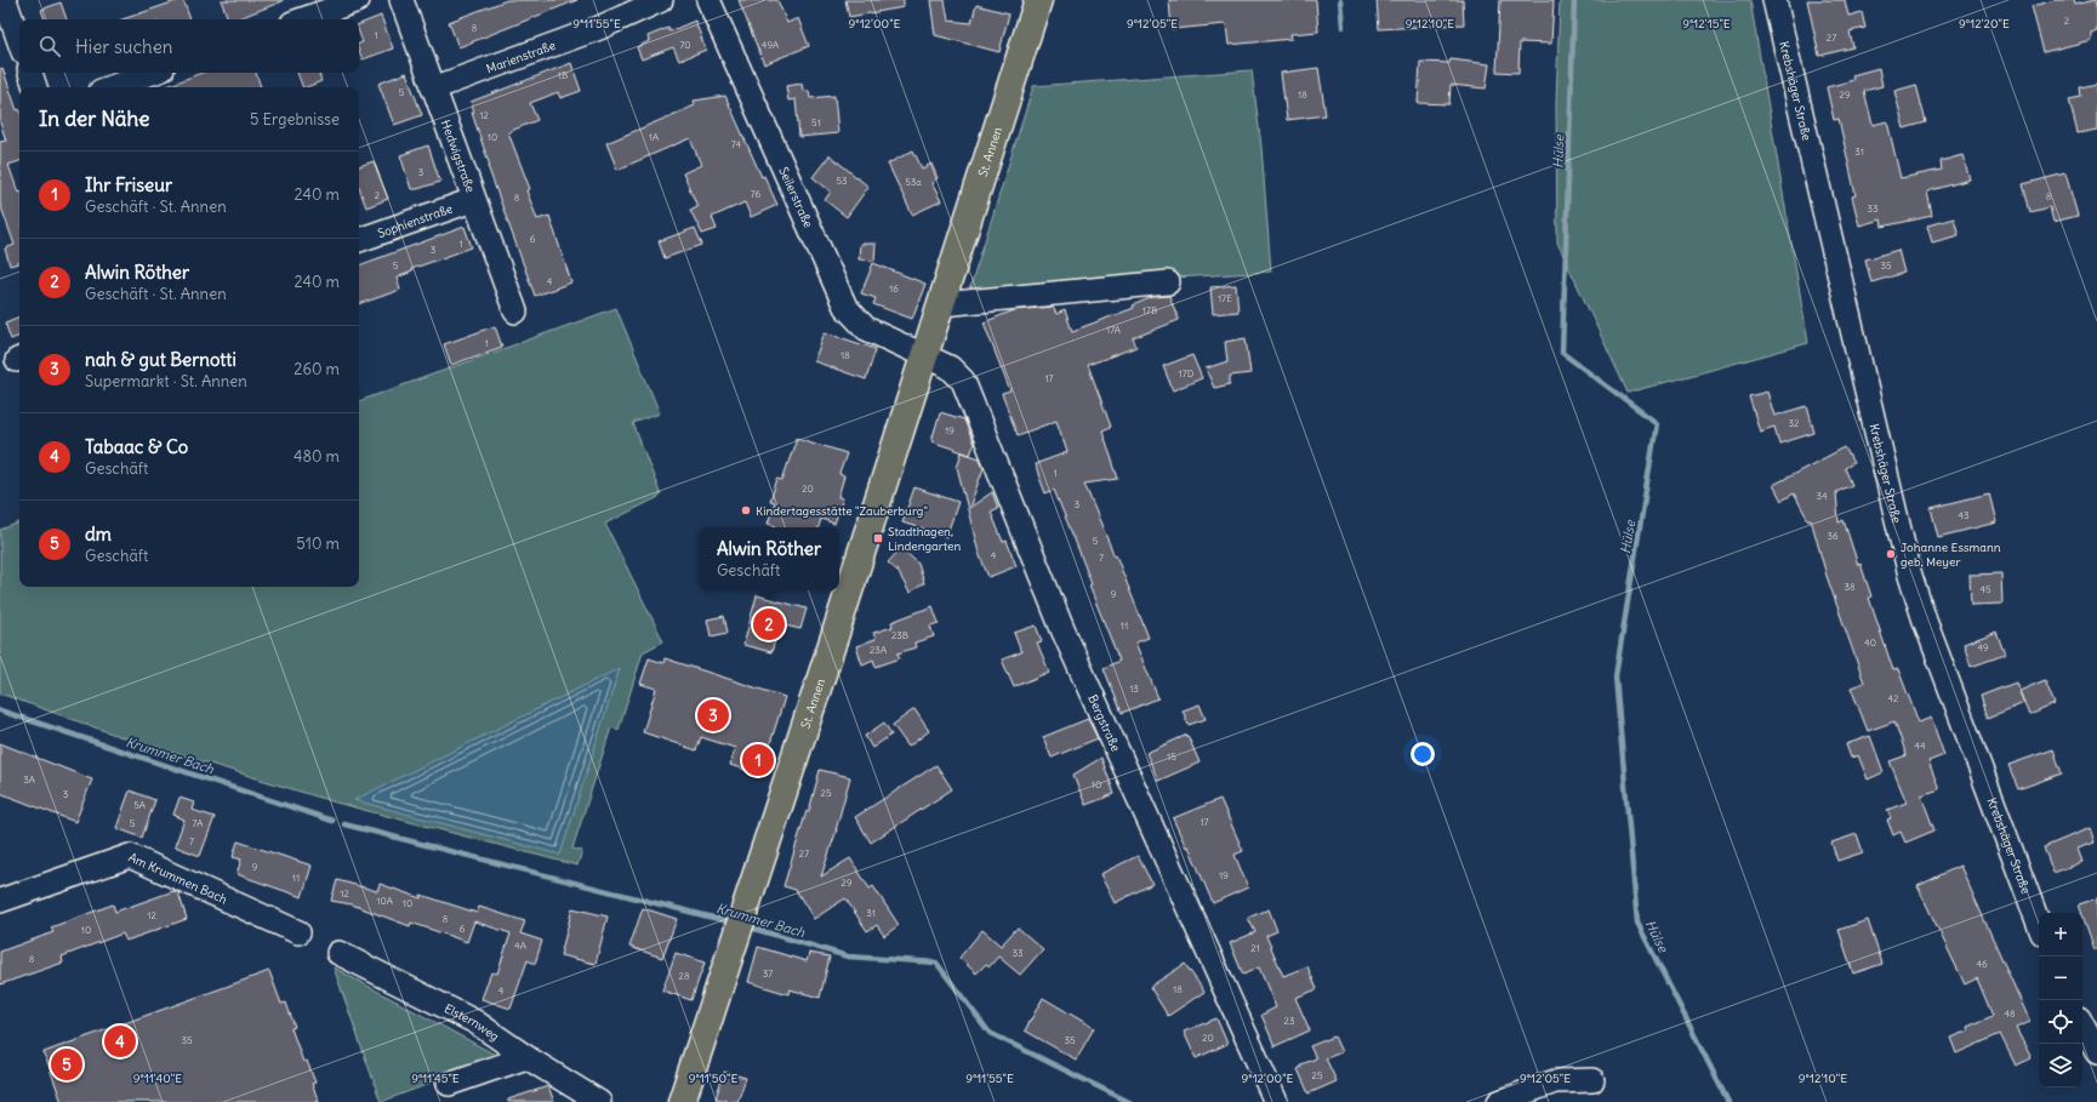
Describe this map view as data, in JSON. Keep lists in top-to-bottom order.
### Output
{
  "streets": {
    "main road": ["St. Annen"],
    "street": [
      "Marienstraße",
      "Krebshäger Straße",
      "Hedwigstraße",
      "Seilerstraße",
      "Sophienstraße",
      "Bergstraße",
      "Am Krummen Bach",
      "Elsternweg"
    ]
  },
  "crossings": [
    ["Marienstraße", "Hedwigstraße"],
    ["St. Annen", "Seilerstraße"],
    ["St. Annen", "Bergstraße"],
    ["Hedwigstraße", "Sophienstraße"],
    ["Seilerstraße", "Bergstraße"]
  ],
  "water": ["Hülse", "Krummer Bach"],
  "places": {
    "other": ["Kindertagesstätte \"Zauberburg\"", "Johanne Essmann geb. Meyer"],
    "transit": ["Stadthagen, Lindengarten"]
  },
  "house_numbers": [
    "2",
    "8",
    "1",
    "27",
    "70",
    "49A",
    "1B",
    "5",
    "18",
    "29",
    "12",
    "51",
    "10",
    "1A",
    "74",
    "31",
    "3",
    "53",
    "53a",
    "76",
    "2",
    "8",
    "8",
    "33",
    "6",
    "1",
    "3",
    "5",
    "35",
    "4",
    "16",
    "17E",
    "17B",
    "17A",
    "1",
    "18",
    "17D",
    "17",
    "32",
    "19",
    "1",
    "20",
    "34",
    "3",
    "43",
    "36",
    "5",
    "4",
    "7",
    "38",
    "45",
    "9",
    "11",
    "23B",
    "40",
    "49",
    "23A",
    "13",
    "42",
    "44",
    "15",
    "3A",
    "10",
    "25",
    "3",
    "5A",
    "17",
    "5",
    "7A",
    "7",
    "27",
    "9",
    "19",
    "11",
    "29",
    "12",
    "10A",
    "10",
    "31",
    "12",
    "8",
    "6",
    "10",
    "4A",
    "21",
    "33",
    "8",
    "46",
    "37",
    "28",
    "18",
    "4",
    "48",
    "23",
    "20",
    "35",
    "35",
    "25"
  ],
  "page": {
    "search": "Hier suchen",
    "heading": ["In der Nähe", "5 Ergebnisse"],
    "list": [
      {
        "mark": "1",
        "name": "Ihr Friseur",
        "note": "Geschäft · St. Annen",
        "value": "240 m"
      },
      {
        "mark": "2",
        "name": "Alwin Röther",
        "note": "Geschäft · St. Annen",
        "value": "240 m"
      },
      {
        "mark": "3",
        "name": "nah & gut Bernotti",
        "note": "Supermarkt · St. Annen",
        "value": "260 m"
      },
      {
        "mark": "4",
        "name": "Tabaac & Co",
        "note": "Geschäft",
        "value": "480 m"
      },
      {
        "mark": "5",
        "name": "dm",
        "note": "Geschäft",
        "value": "510 m"
      }
    ],
    "popup": ["Alwin Röther", "Geschäft"],
    "pins": [
      "2",
      "3",
      "1",
      "4",
      "5"
    ],
    "map_buttons": ["+", "−"]
  },
  "coordinates": [
    "9°12'20\"E",
    "9°11'55\"E",
    "9°12'00\"E",
    "9°12'05\"E",
    "9°12'10\"E",
    "9°12'15\"E",
    "9°11'40\"E",
    "9°11'45\"E",
    "9°11'50\"E"
  ]
}
